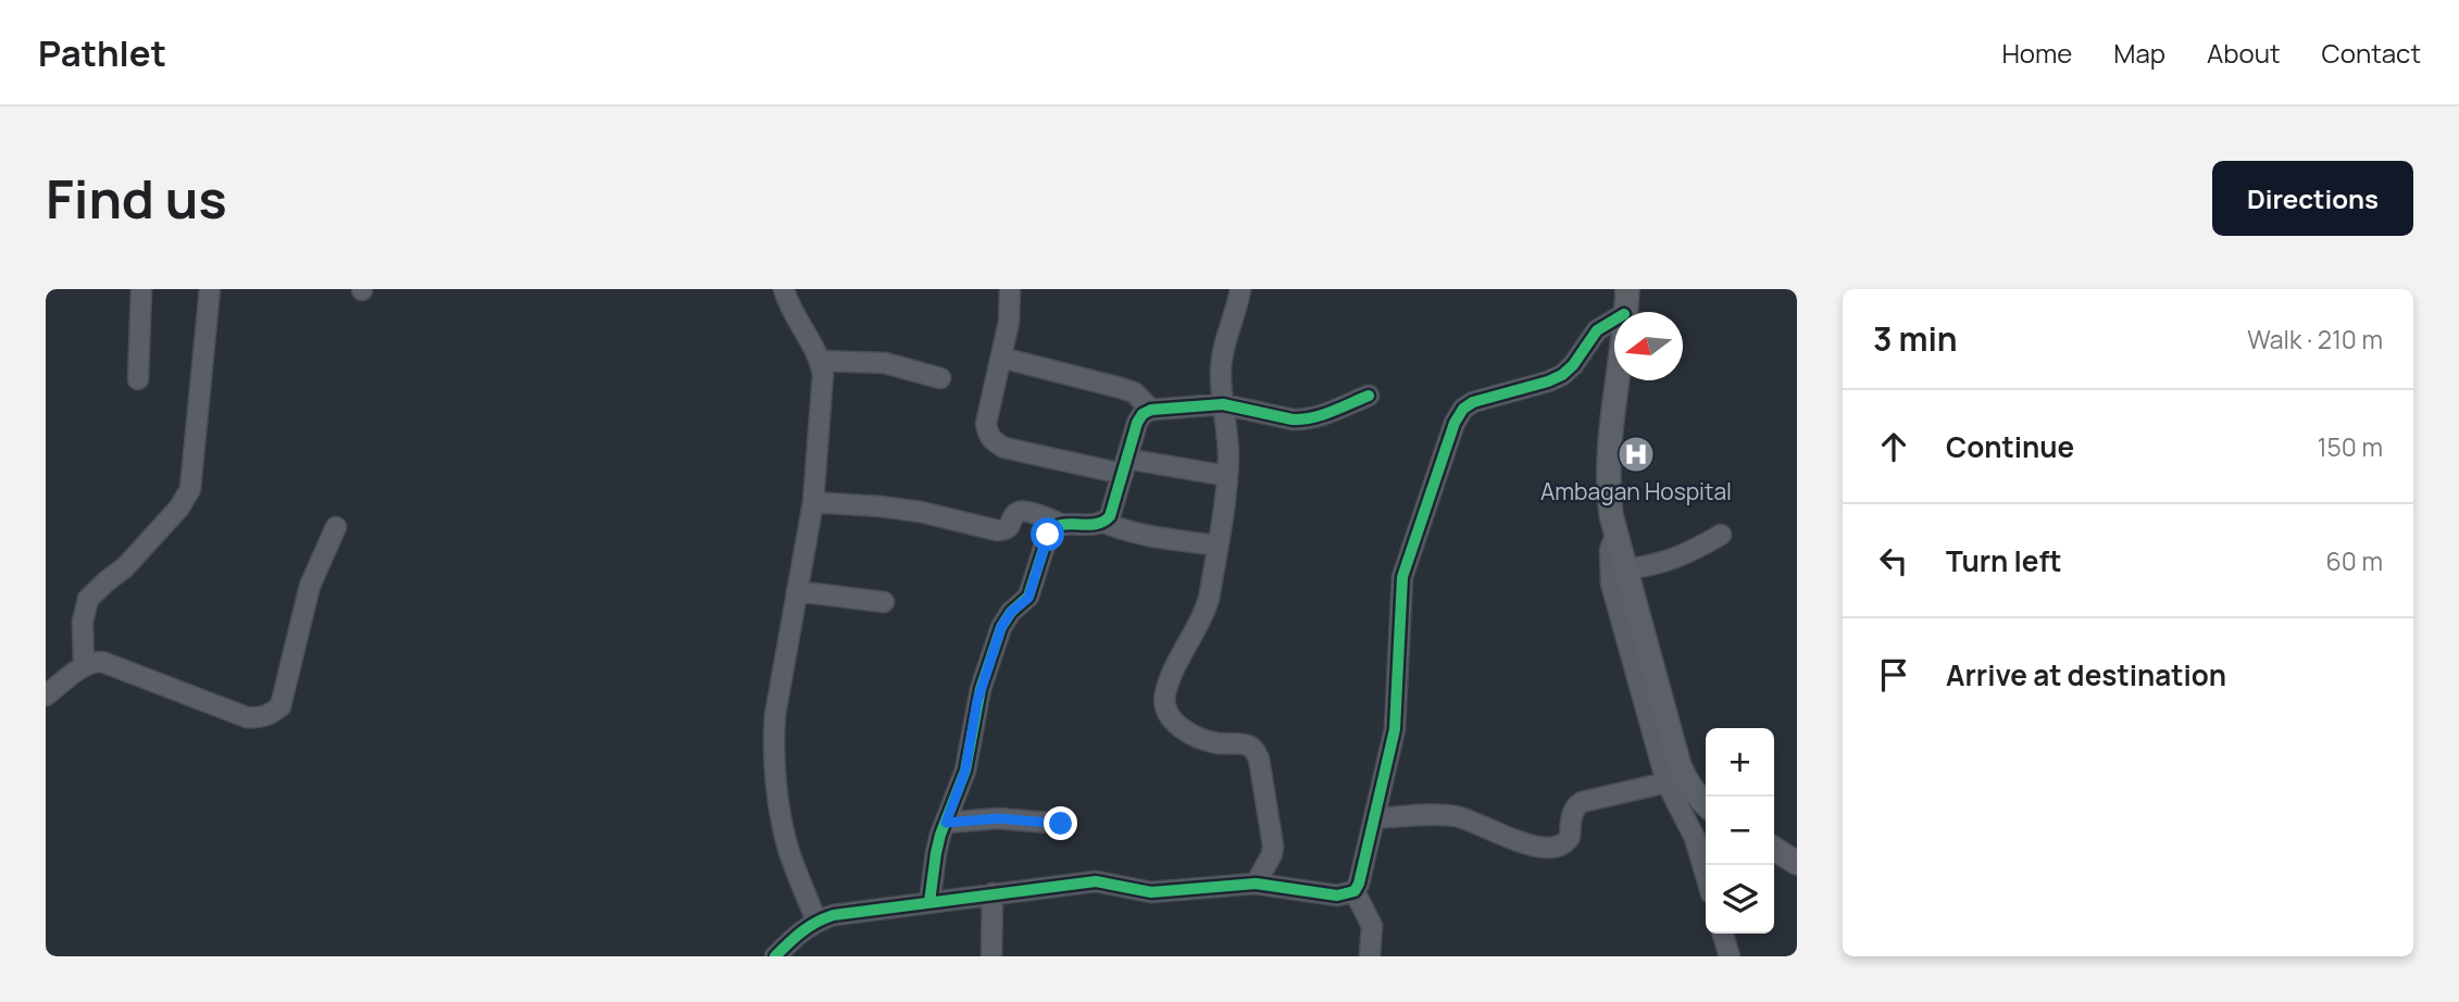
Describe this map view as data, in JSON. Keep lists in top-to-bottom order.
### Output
{
  "places": {
    "hospital": ["Ambagan Hospital"]
  },
  "north": "left",
  "page": {
    "header": "Pathlet",
    "nav": [
      "Home",
      "Map",
      "About",
      "Contact"
    ],
    "buttons": "Directions",
    "title": "Find us",
    "heading": ["3 min", "Walk · 210 m"],
    "list": [
      ["Continue", "150 m"],
      ["Turn left", "60 m"],
      "Arrive at destination"
    ],
    "map_buttons": ["+", "−"]
  }
}
